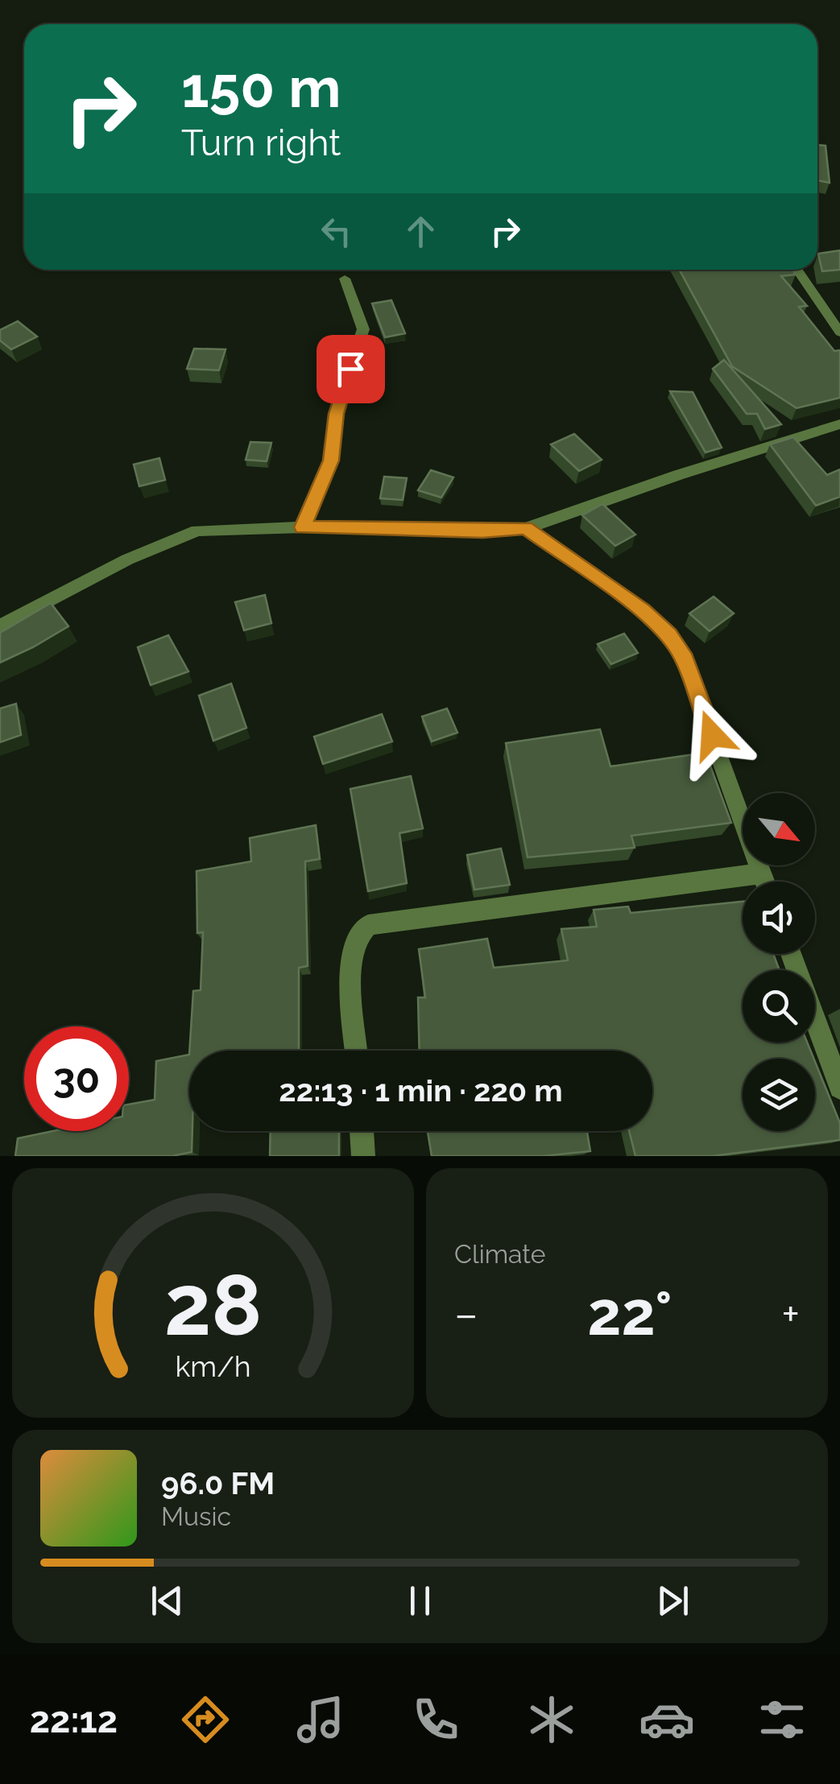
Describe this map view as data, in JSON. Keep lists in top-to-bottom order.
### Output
{
  "north": "bottom right",
  "page": {
    "turn": ["150 m", "Turn right"],
    "limit": "30",
    "trip": "22:13 · 1 min · 220 m",
    "tile": "Climate",
    "heat": ["−", "22°", "+"],
    "song": ["96.0 FM", "Music"],
    "tabs": "22:12",
    "gauge": ["28", "km/h"]
  }
}
